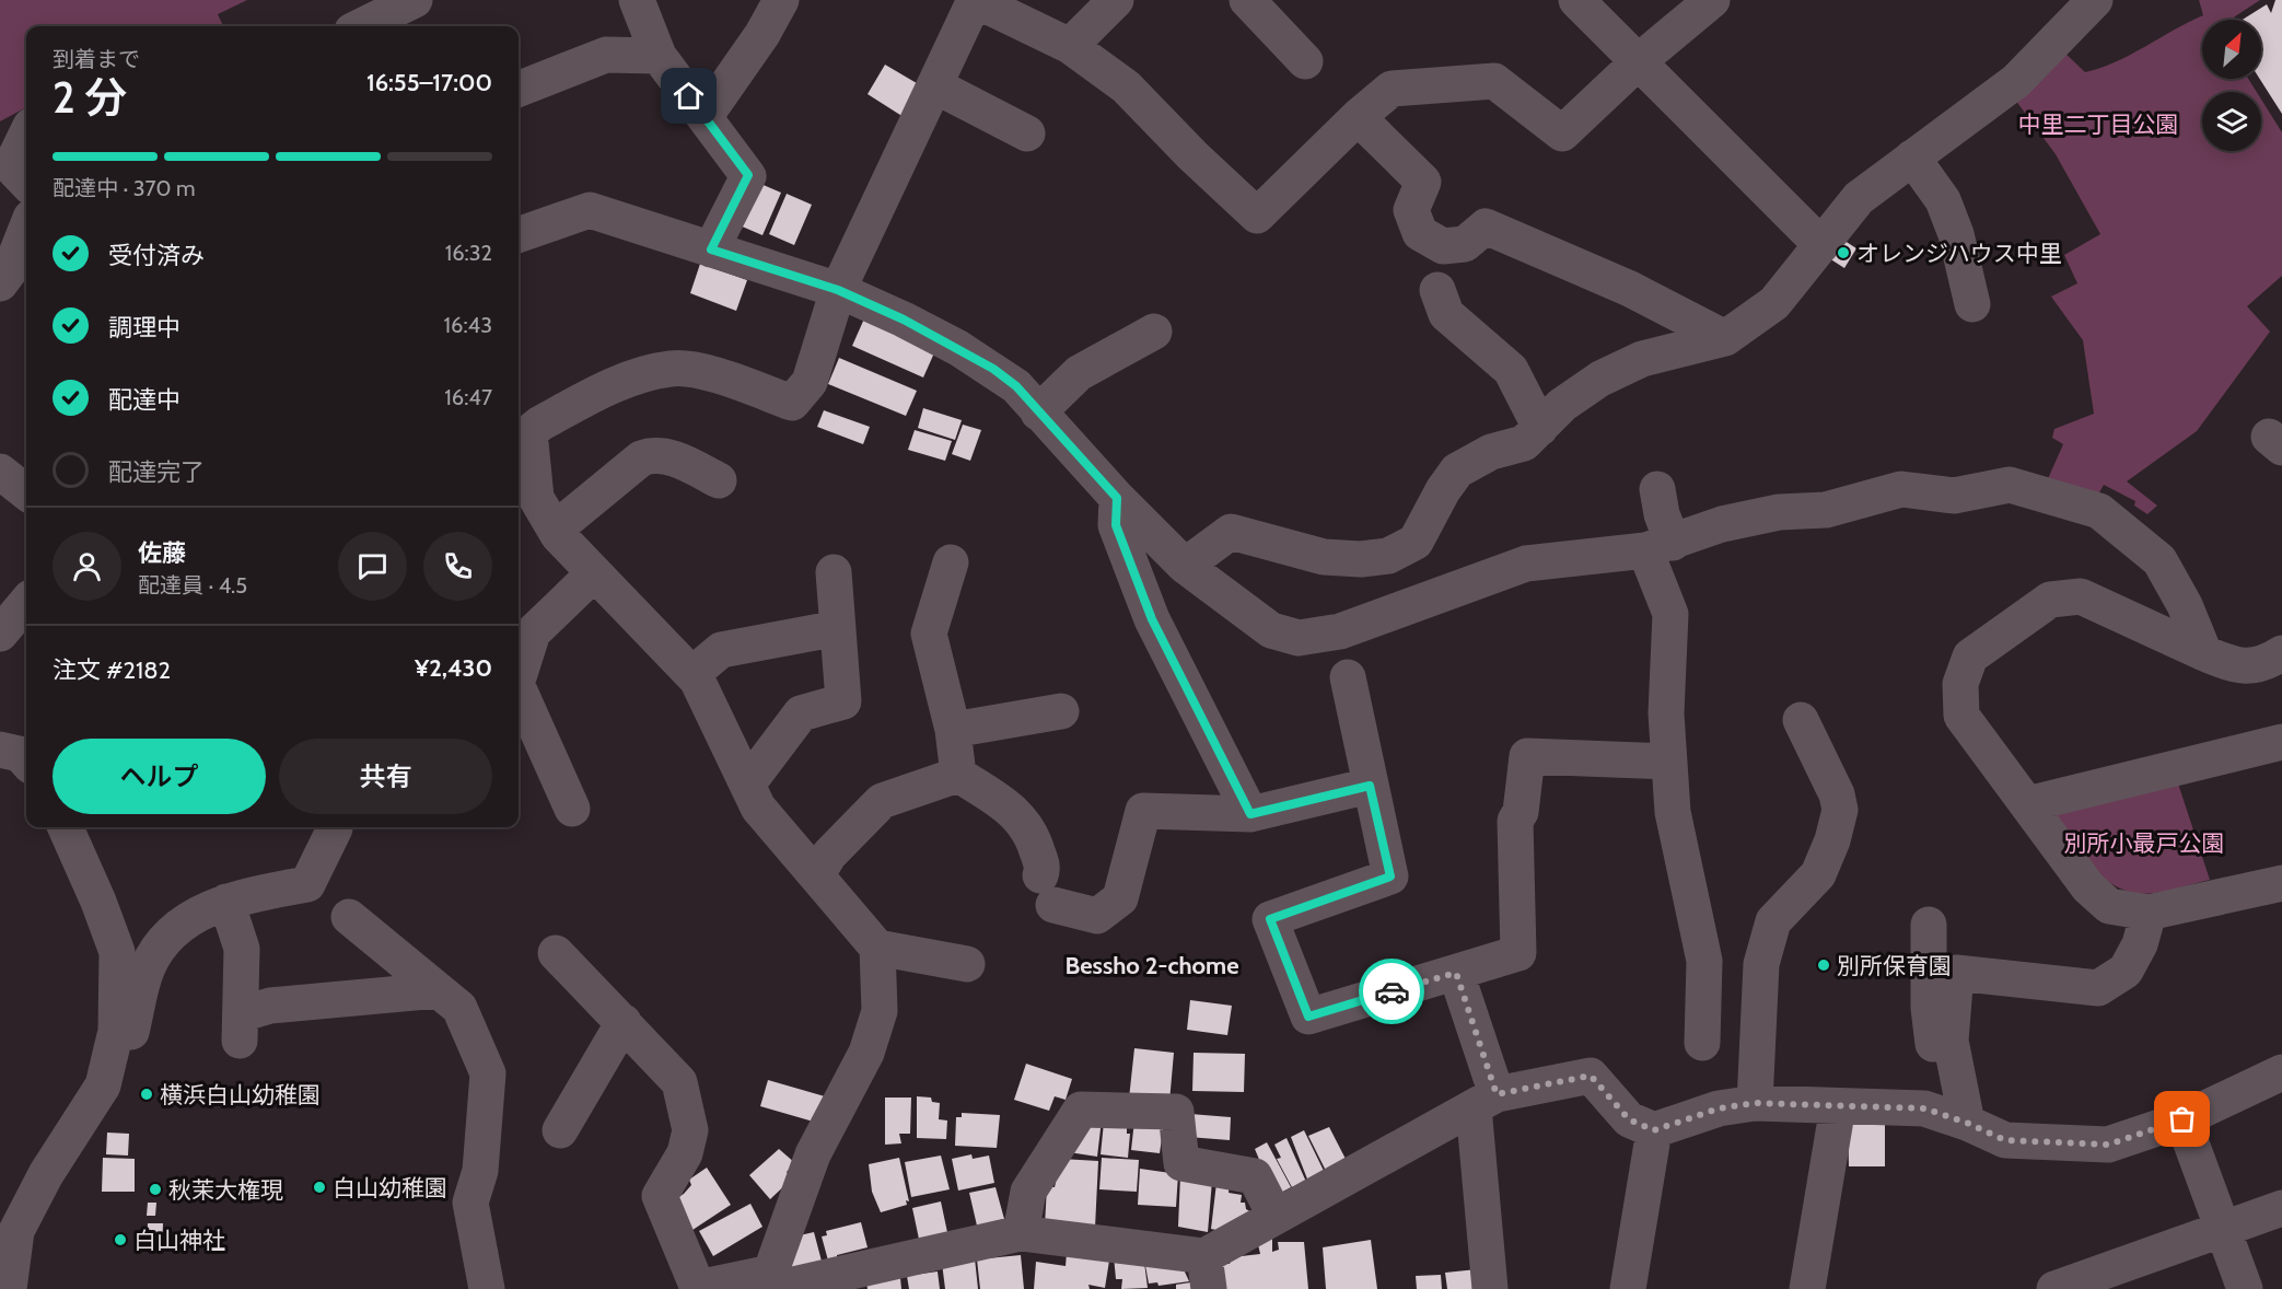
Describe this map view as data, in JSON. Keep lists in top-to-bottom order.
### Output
{
  "districts": ["Bessho 2-chome"],
  "parks": ["中里二丁目公園", "別所小最戸公園"],
  "places": [
    "オレンジハウス中里",
    "別所保育園",
    "横浜白山幼稚園",
    "白山幼稚園",
    "秋茉大権現",
    "白山神社"
  ],
  "north": "top right",
  "page": {
    "heading": ["2 分", "到着まで", "16:55–17:00"],
    "panel": [
      "佐藤",
      "配達員 · 4.5",
      "注文 #2182",
      "¥2,430"
    ],
    "bar": "配達中 · 370 m",
    "list": [
      ["受付済み", "16:32"],
      ["調理中", "16:43"],
      ["配達中", "16:47"],
      "配達完了"
    ],
    "buttons": ["ヘルプ", "共有"]
  }
}
